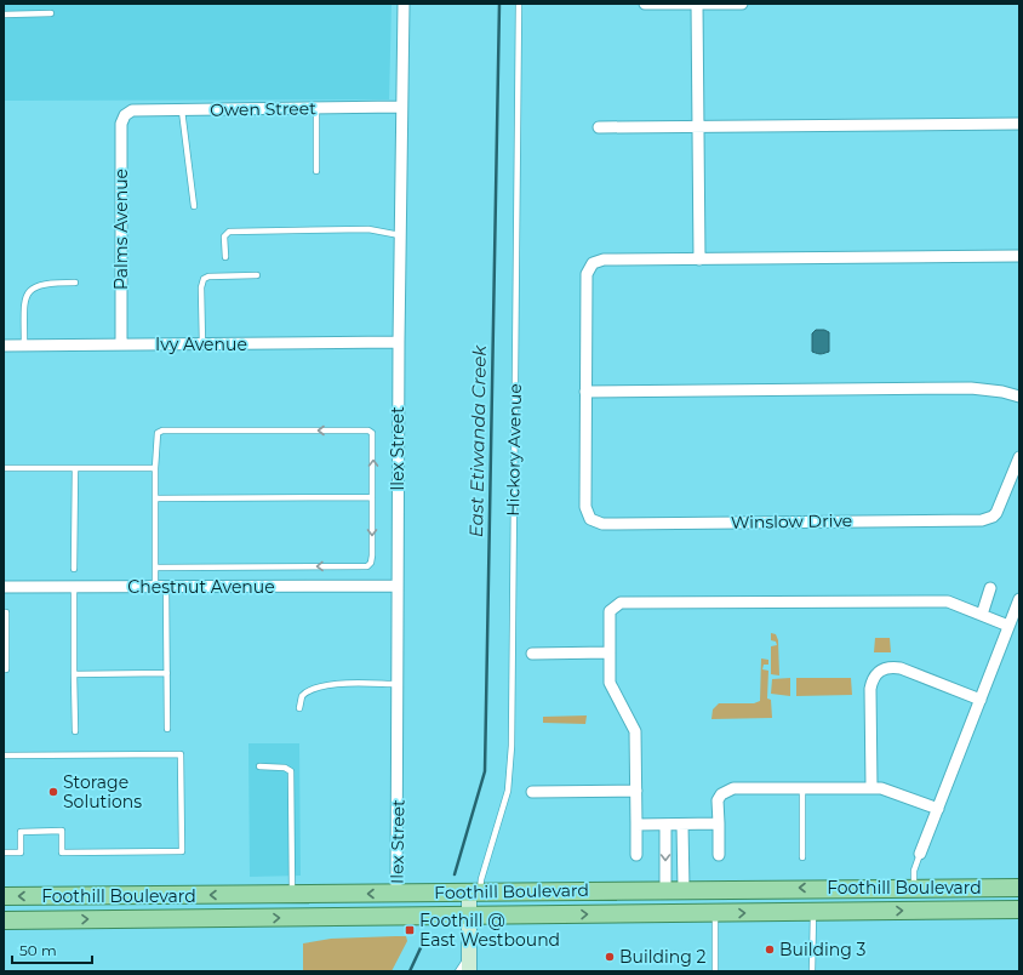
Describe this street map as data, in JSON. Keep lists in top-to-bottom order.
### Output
{
  "streets": {
    "main road": ["Foothill Boulevard"],
    "street": [
      "Owen Street",
      "Palms Avenue",
      "Ivy Avenue",
      "Ilex Street",
      "Winslow Drive",
      "Chestnut Avenue"
    ],
    "lane": ["Hickory Avenue"]
  },
  "crossings": [
    ["Owen Street", "Palms Avenue"],
    ["Owen Street", "Ilex Street"],
    ["Palms Avenue", "Ivy Avenue"],
    ["Ivy Avenue", "Ilex Street"],
    ["Ilex Street", "Chestnut Avenue"],
    ["Ilex Street", "Foothill Boulevard"],
    ["Hickory Avenue", "Foothill Boulevard"]
  ],
  "water": ["East Etiwanda Creek"],
  "places": {
    "other": ["Storage Solutions", "Building 3", "Building 2"],
    "transit": ["Foothill @ East Westbound"]
  },
  "scale_bar": "50 m"
}
